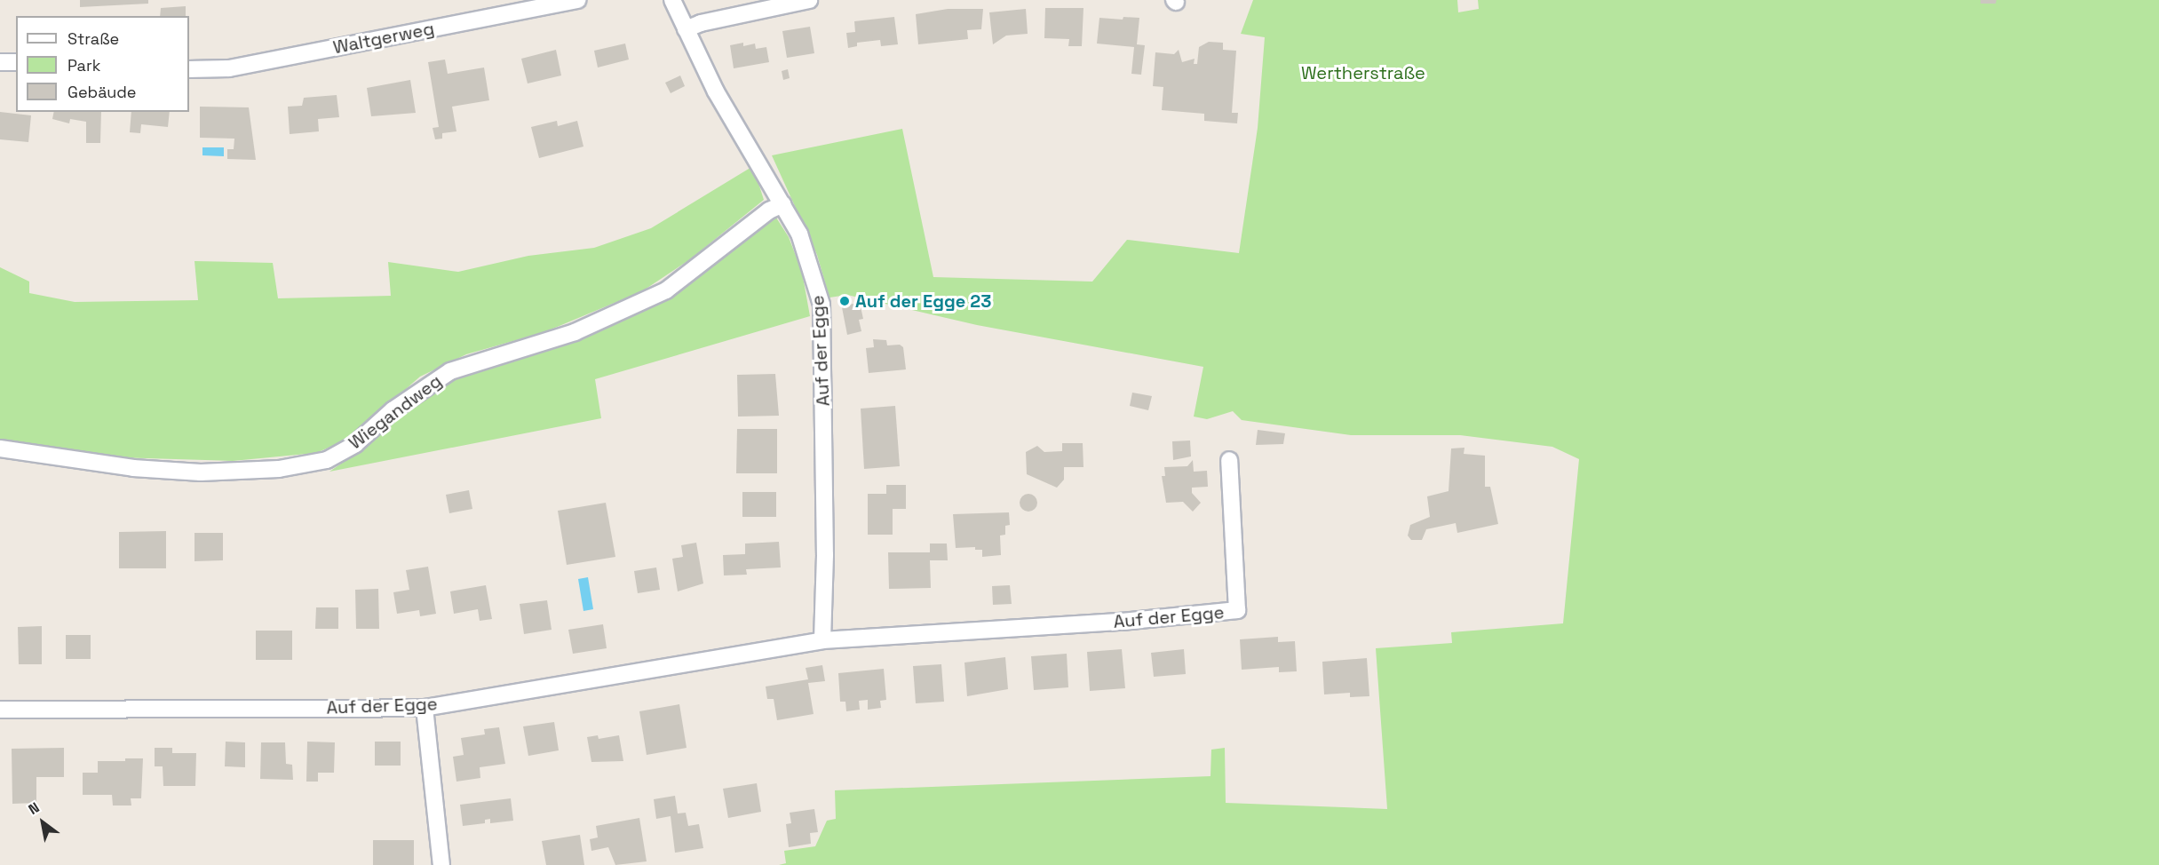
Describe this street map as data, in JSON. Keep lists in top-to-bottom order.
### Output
{
  "streets": {
    "street": ["Waltgerweg", "Auf der Egge", "Wiegandweg"]
  },
  "crossings": [
    ["Auf der Egge", "Wiegandweg"]
  ],
  "parks": ["Wertherstraße"],
  "places": ["Auf der Egge 23"],
  "legend": ["Straße", "Park", "Gebäude"],
  "north": "top left"
}
